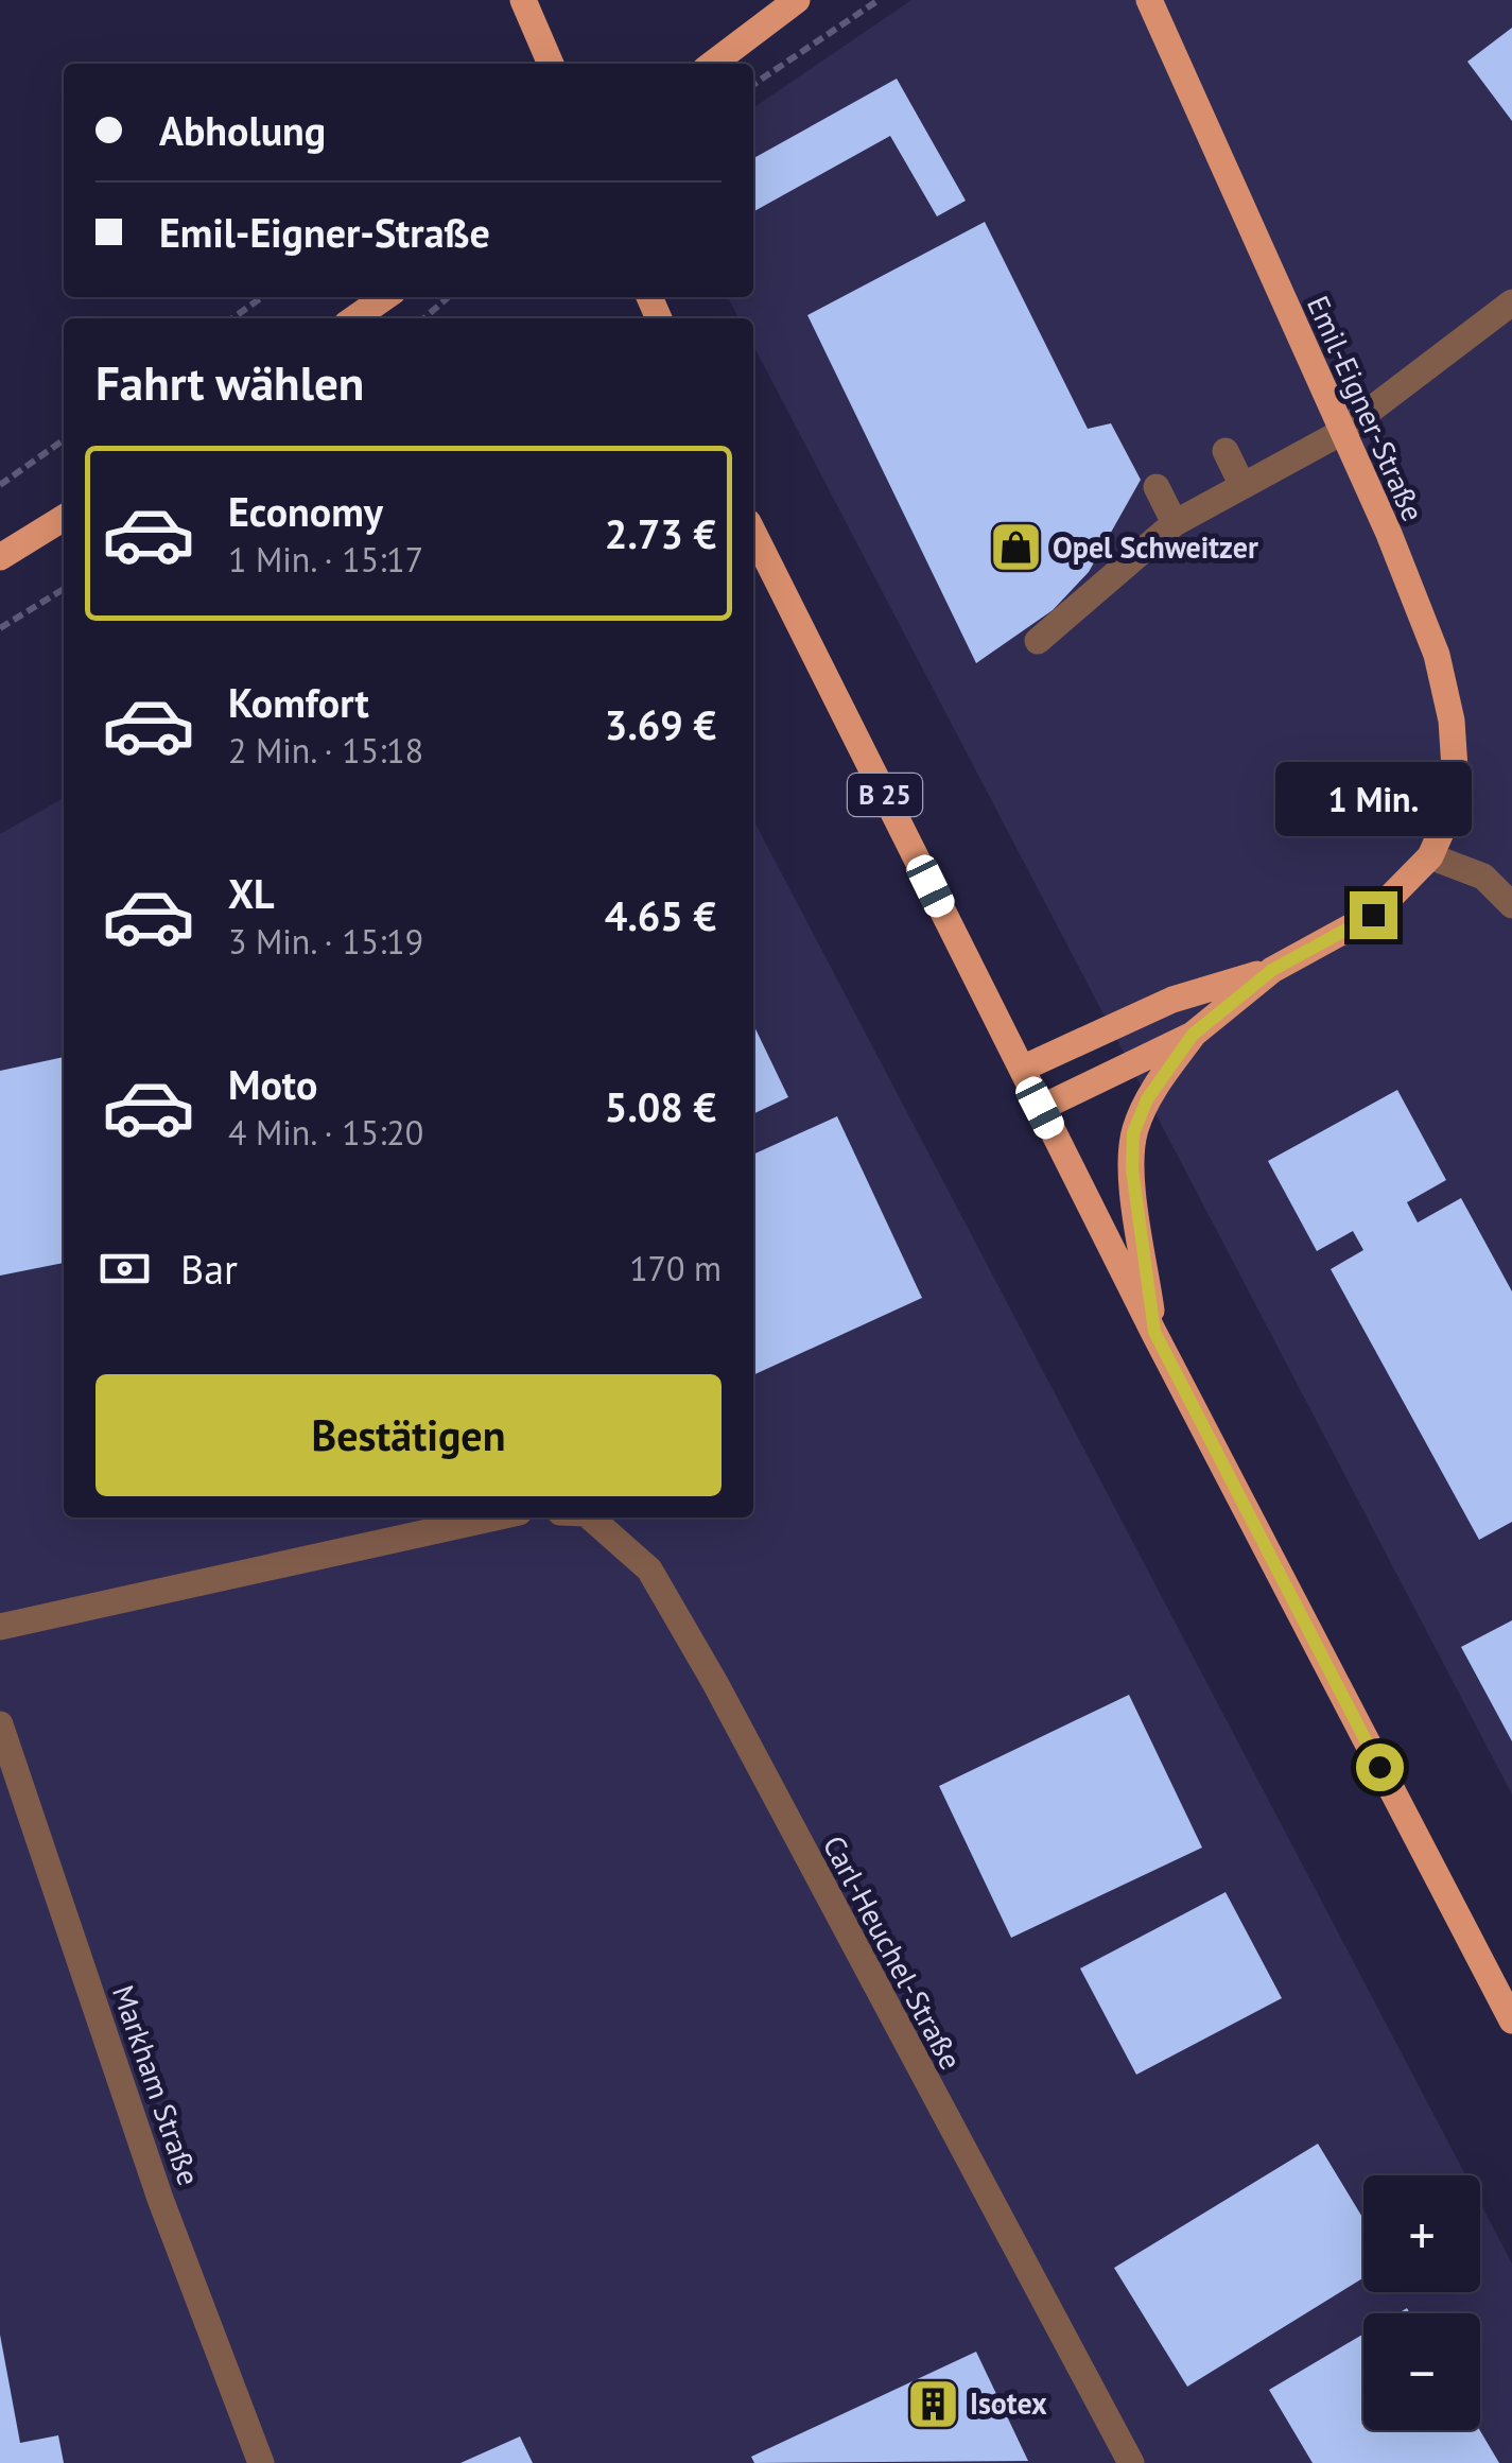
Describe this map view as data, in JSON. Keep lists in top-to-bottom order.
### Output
{
  "streets": {
    "main road": ["Emil-Eigner-Straße", "B 25"],
    "street": ["Carl-Heuchel-Straße", "Markham Straße"]
  },
  "crossings": [
    ["Emil-Eigner-Straße", "B 25"]
  ],
  "places": {
    "shop": ["Opel Schweitzer"],
    "building": ["Isotex"]
  },
  "page": {
    "banner": ["Abholung", "Emil-Eigner-Straße"],
    "heading": "Fahrt wählen",
    "list": [
      {
        "name": "Economy",
        "note": "1 Min. · 15:17",
        "value": "2.73 €"
      },
      {
        "name": "Komfort",
        "note": "2 Min. · 15:18",
        "value": "3.69 €"
      },
      {
        "name": "XL",
        "note": "3 Min. · 15:19",
        "value": "4.65 €"
      },
      {
        "name": "Moto",
        "note": "4 Min. · 15:20",
        "value": "5.08 €"
      }
    ],
    "bubble": "1 Min.",
    "pay": ["Bar", "170 m"],
    "buttons": "Bestätigen",
    "map_buttons": ["+", "−"]
  }
}
